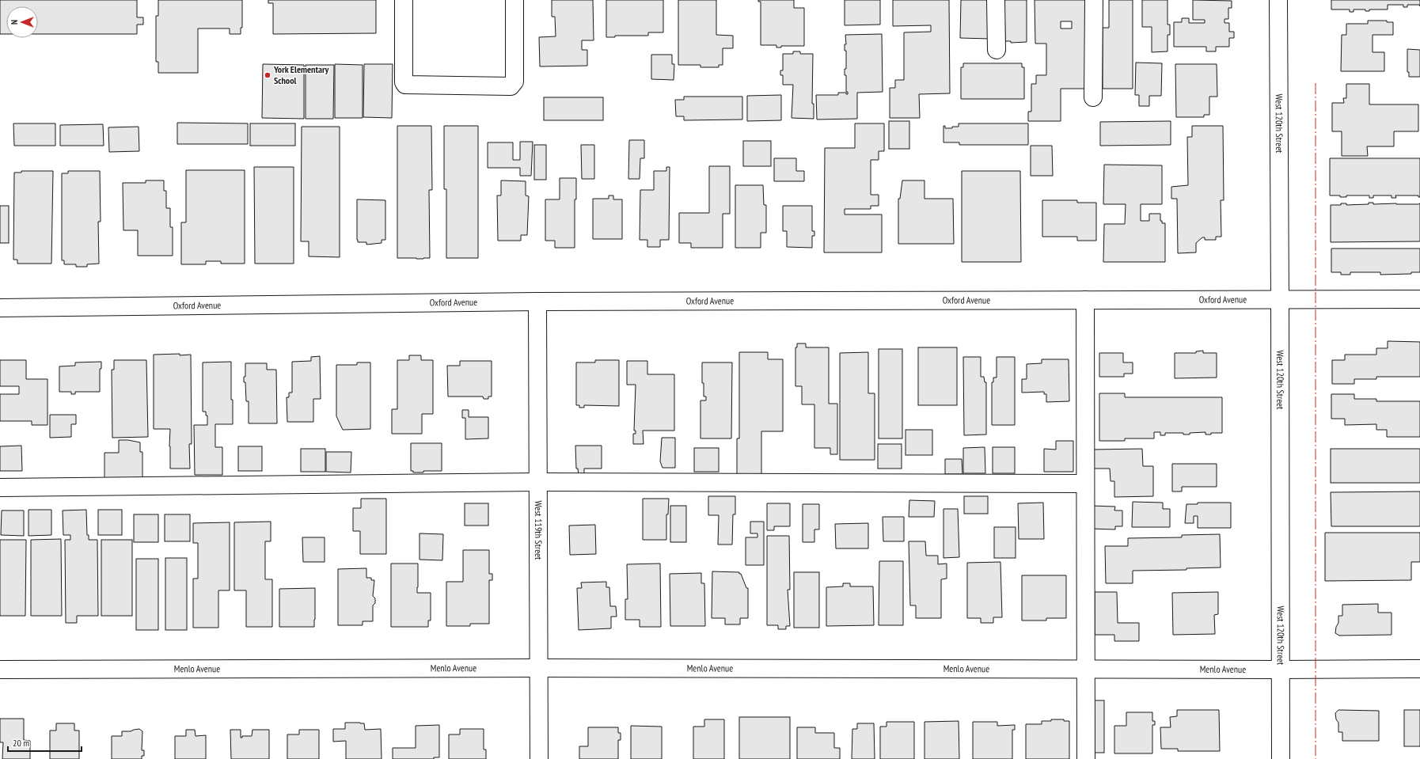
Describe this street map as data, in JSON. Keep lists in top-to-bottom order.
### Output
{
  "streets": {
    "street": [
      "West 120th Street",
      "Oxford Avenue",
      "West 119th Street",
      "Menlo Avenue"
    ]
  },
  "crossings": [
    ["West 120th Street", "Oxford Avenue"],
    ["West 120th Street", "Menlo Avenue"],
    ["Oxford Avenue", "West 119th Street"],
    ["West 119th Street", "Menlo Avenue"]
  ],
  "places": ["York Elementary School"],
  "scale_bar": "20 m",
  "north": "left"
}
